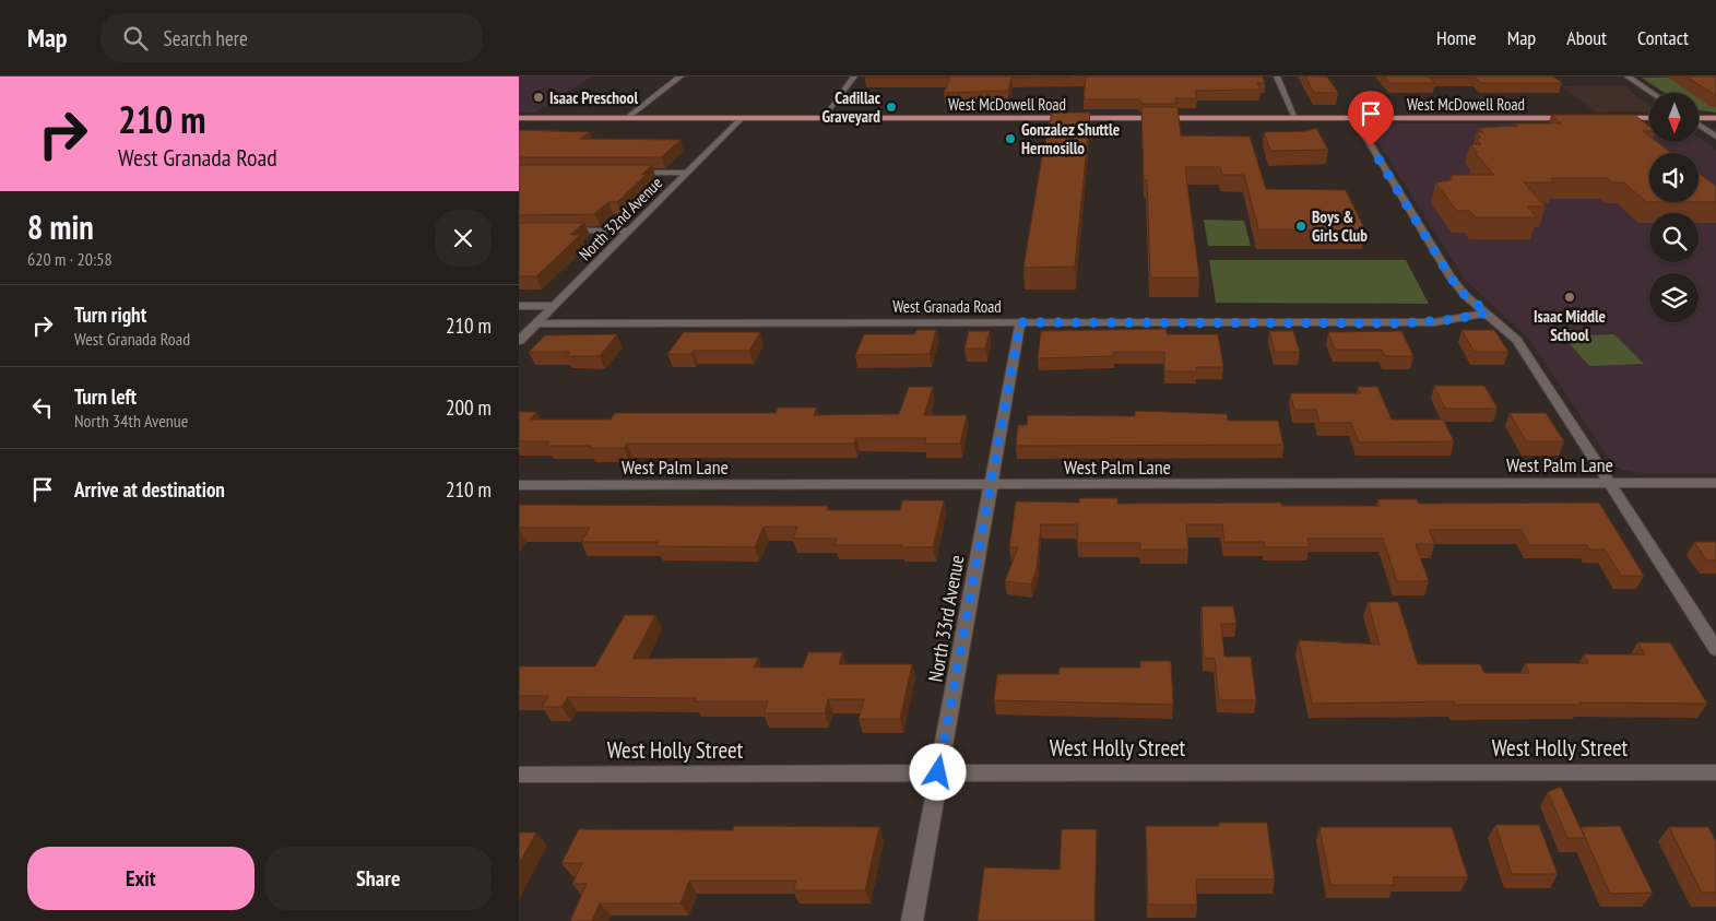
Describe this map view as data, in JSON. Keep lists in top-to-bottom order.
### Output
{
  "streets": {
    "main road": ["West McDowell Road"],
    "street": [
      "North 32nd Avenue",
      "West Granada Road",
      "West Palm Lane",
      "North 33rd Avenue",
      "West Holly Street"
    ]
  },
  "crossings": [
    ["West McDowell Road", "North 32nd Avenue"],
    ["North 32nd Avenue", "West Granada Road"],
    ["West Granada Road", "North 33rd Avenue"],
    ["West Palm Lane", "North 33rd Avenue"],
    ["North 33rd Avenue", "West Holly Street"]
  ],
  "places": [
    "Isaac Preschool",
    "Cadillac Graveyard",
    "Gonzalez Shuttle Hermosillo",
    "Boys & Girls Club",
    "Isaac Middle School"
  ],
  "north": "bottom",
  "page": {
    "header": "Map",
    "search": "Search here",
    "nav": [
      "Home",
      "Map",
      "About",
      "Contact"
    ],
    "turn": ["210 m", "West Granada Road"],
    "heading": ["8 min", "620 m · 20:58"],
    "list": [
      {
        "name": "Turn right",
        "note": "West Granada Road",
        "value": "210 m"
      },
      {
        "name": "Turn left",
        "note": "North 34th Avenue",
        "value": "200 m"
      },
      {
        "name": "Arrive at destination",
        "value": "210 m"
      }
    ],
    "buttons": ["Exit", "Share"]
  }
}
